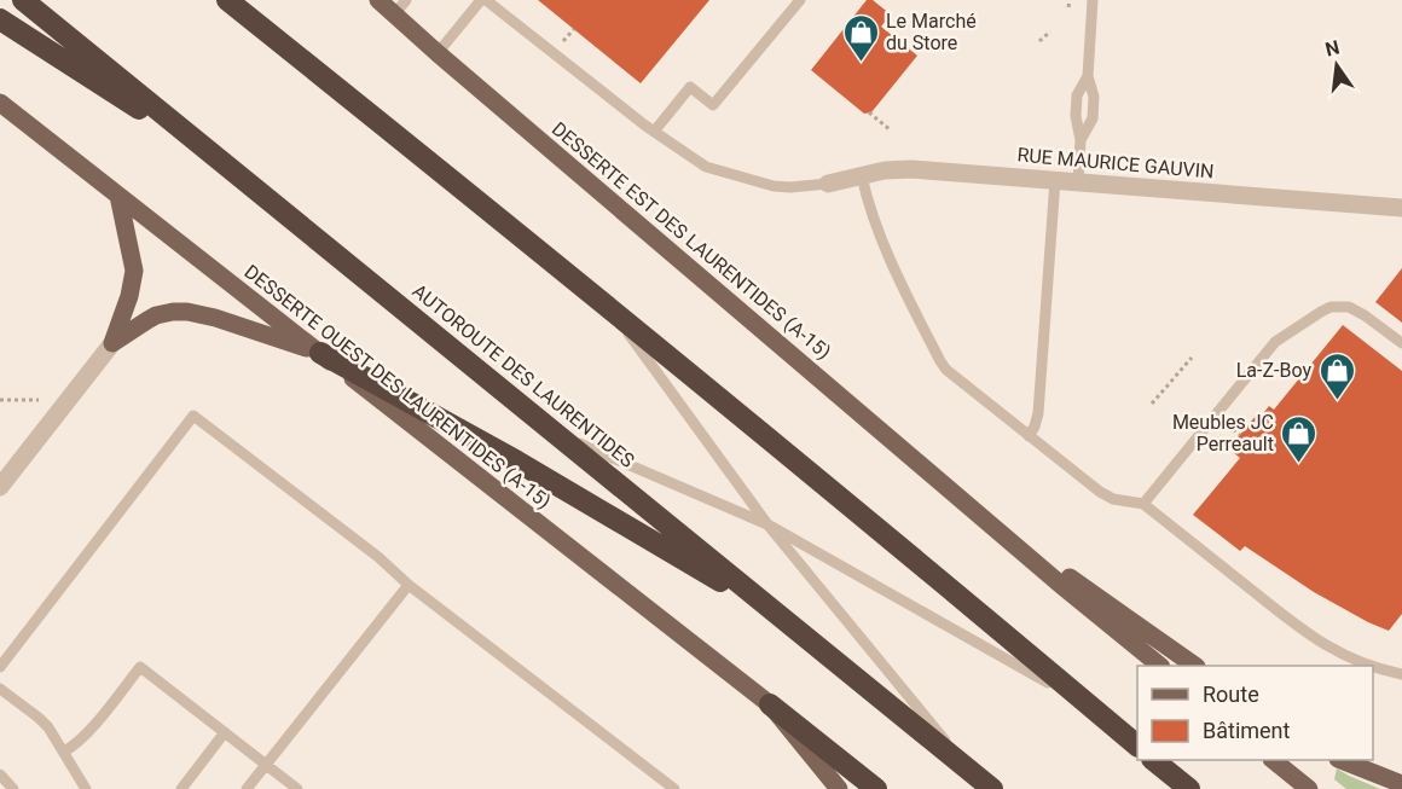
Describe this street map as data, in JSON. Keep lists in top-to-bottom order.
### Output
{
  "streets": {
    "highway": ["AUTOROUTE DES LAURENTIDES"],
    "main road": ["DESSERTE EST DES LAURENTIDES (A-15)", "DESSERTE OUEST DES LAURENTIDES (A-15)"],
    "street": ["RUE MAURICE GAUVIN"]
  },
  "places": {
    "shop": ["Le Marché du Store", "La-Z-Boy", "Meubles JC Perreault"]
  },
  "legend": ["Route", "Bâtiment"],
  "north": "top"
}
